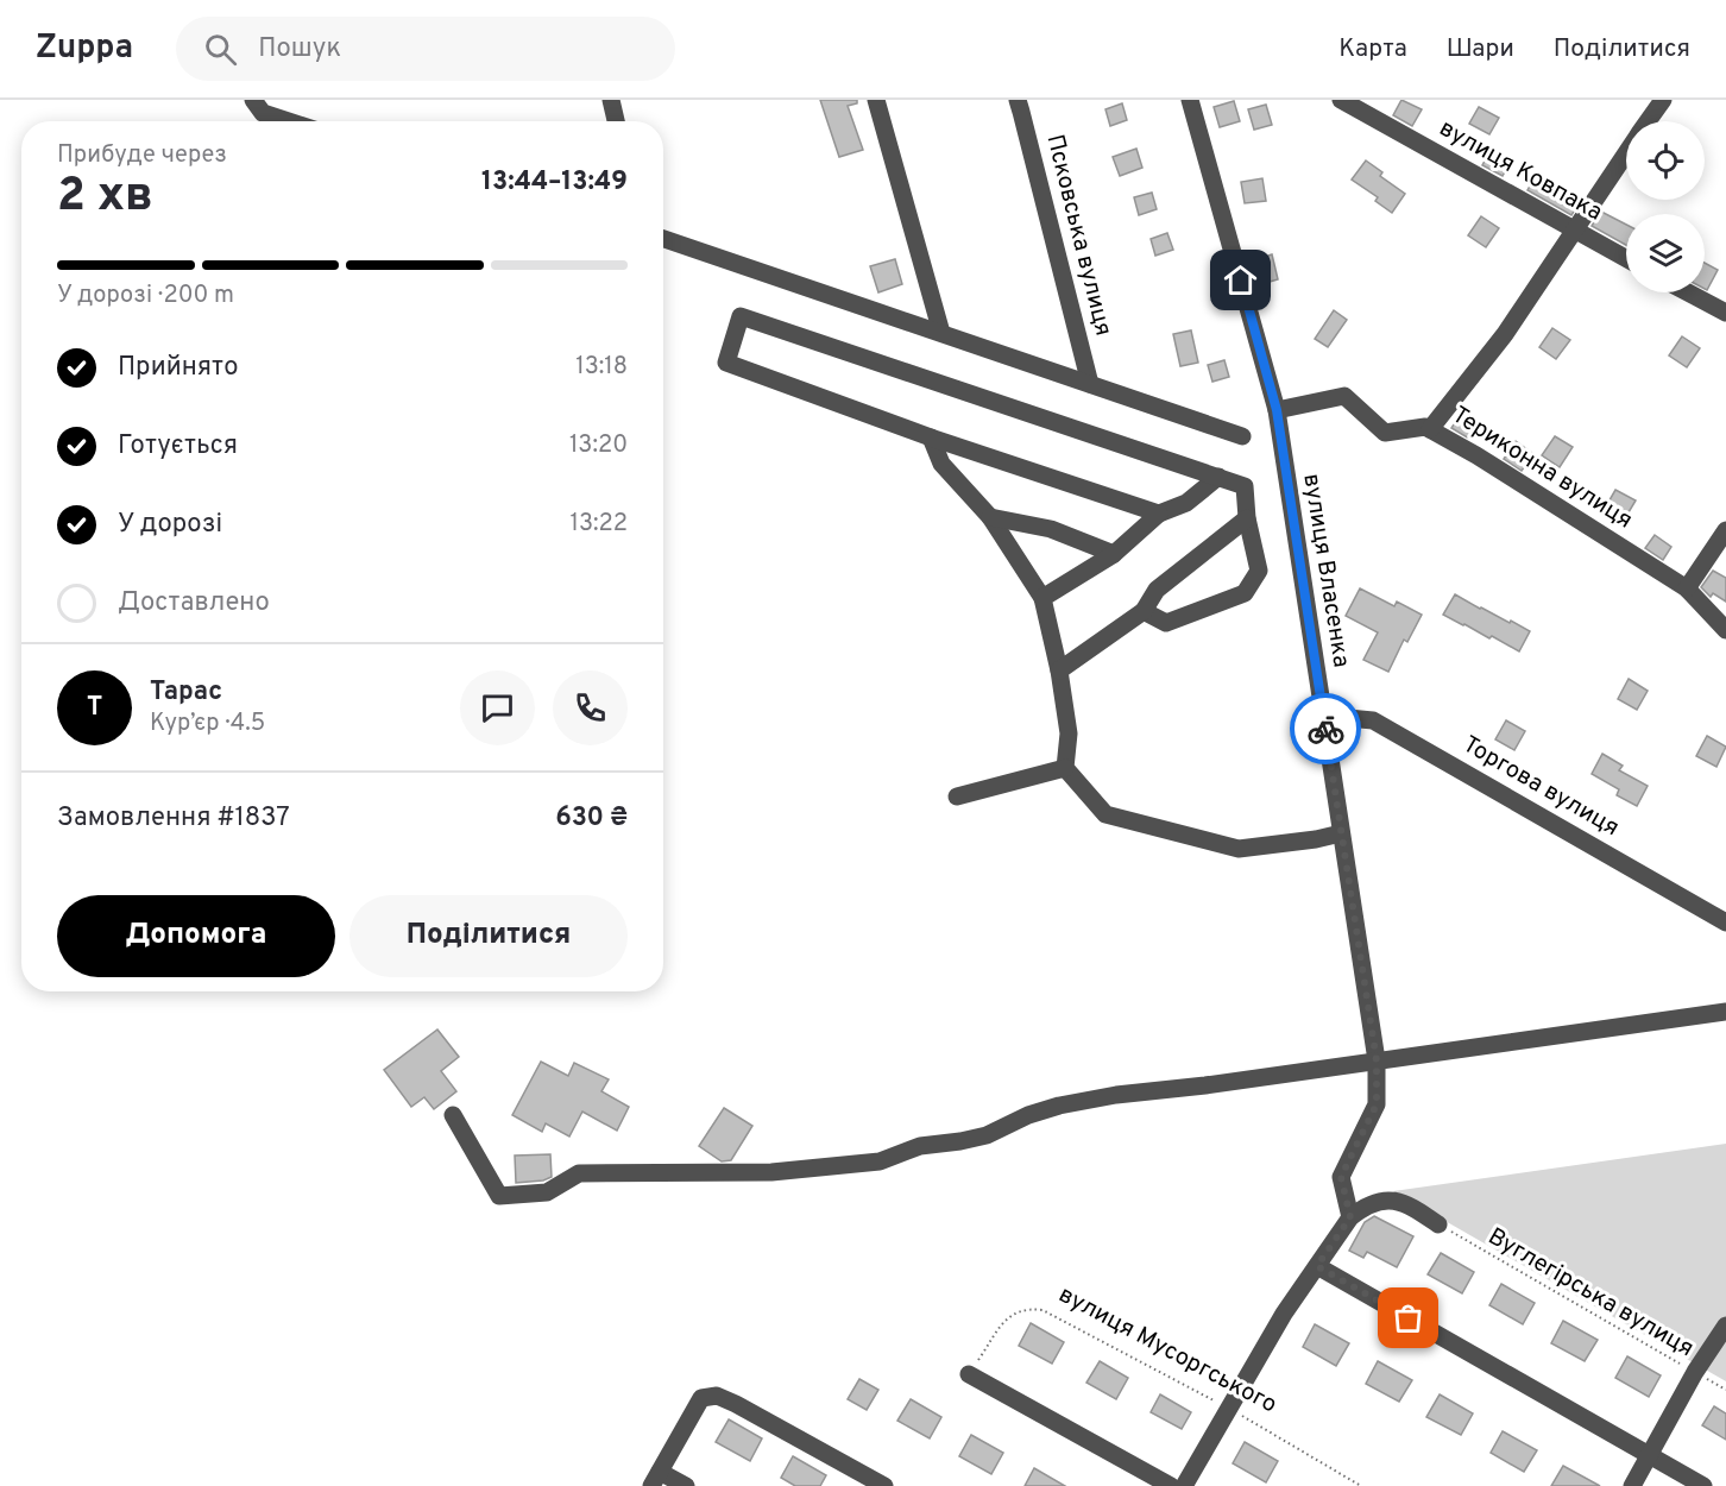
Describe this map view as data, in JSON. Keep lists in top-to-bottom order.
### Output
{
  "streets": {
    "street": [
      "вулиця Ковпака",
      "Псковська вулиця",
      "Териконна вулиця",
      "вулиця Власенка",
      "Торгова вулиця"
    ],
    "path": ["Вуглегірська вулиця", "вулиця Мусоргського"]
  },
  "crossings": [
    ["Териконна вулиця", "вулиця Власенка"],
    ["вулиця Власенка", "Торгова вулиця"]
  ],
  "page": {
    "header": "Zuppa",
    "search": "Пошук",
    "nav": ["Карта", "Шари", "Поділитися"],
    "heading": ["2 хв", "Прибуде через", "13:44–13:49"],
    "panel": [
      "Тарас",
      "Кур’єр · 4.5",
      "Замовлення #1837",
      "630 ₴"
    ],
    "bar": "У дорозі · 200 m",
    "list": [
      ["Прийнято", "13:18"],
      ["Готується", "13:20"],
      ["У дорозі", "13:22"],
      "Доставлено"
    ],
    "round": "Т",
    "buttons": ["Допомога", "Поділитися"]
  }
}
